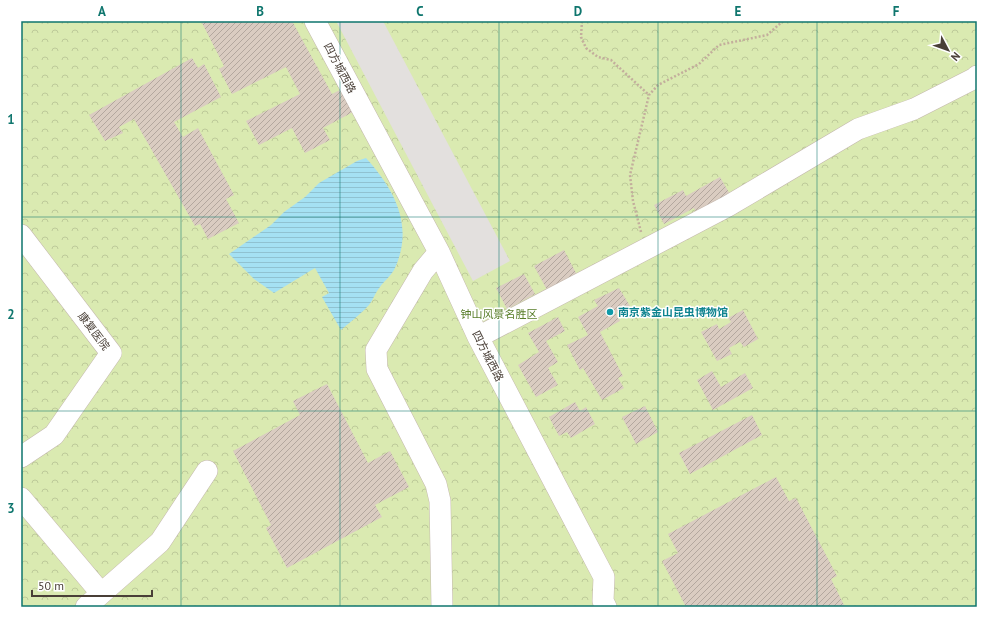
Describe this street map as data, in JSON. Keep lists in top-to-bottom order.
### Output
{
  "streets": {
    "street": ["四方城西路", "康复医院"]
  },
  "parks": ["钟山风景名胜区"],
  "places": ["南京紫金山昆虫博物馆"],
  "scale_bar": "50 m",
  "north": "bottom right",
  "grid": {
    "columns": [
      "A",
      "B",
      "C",
      "D",
      "E",
      "F"
    ],
    "rows": ["1", "2", "3"]
  }
}
